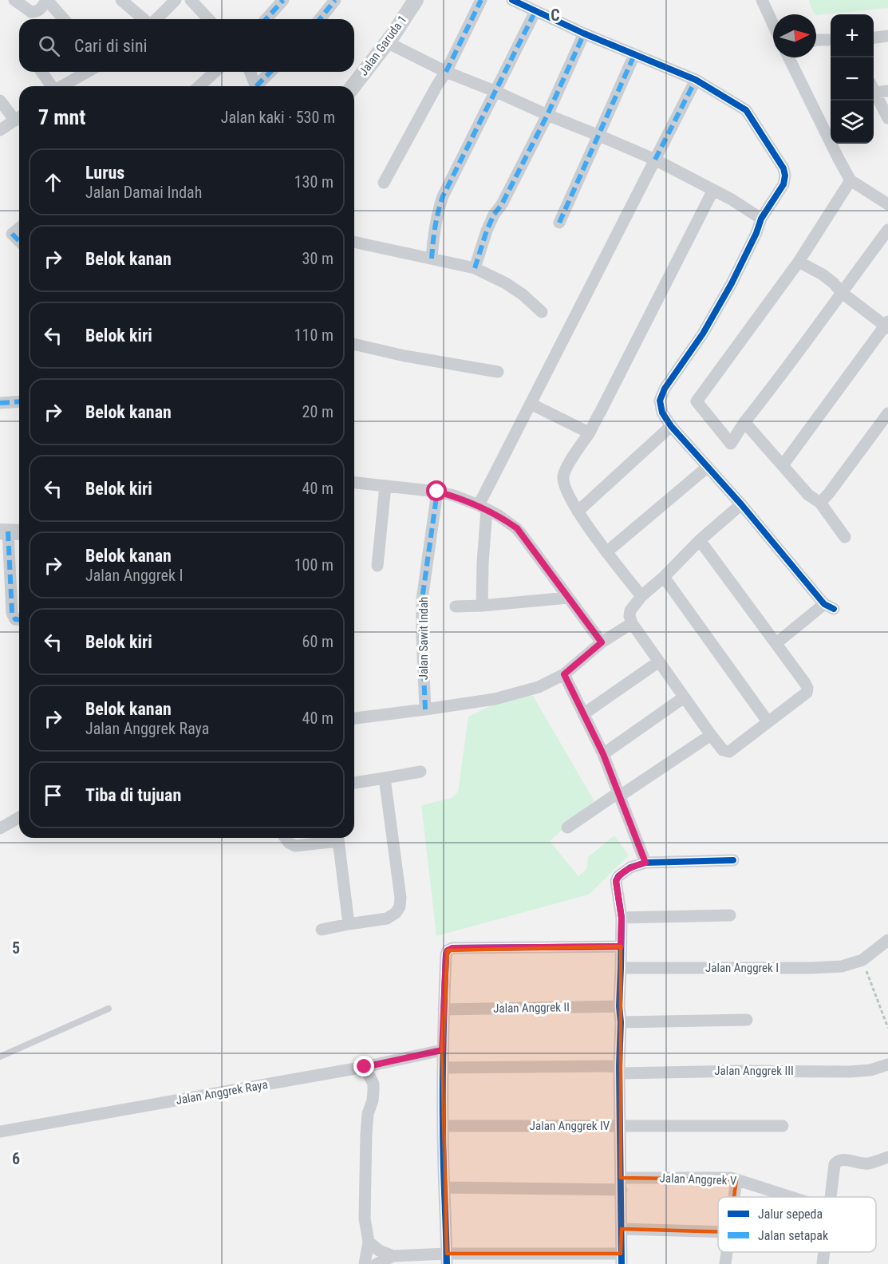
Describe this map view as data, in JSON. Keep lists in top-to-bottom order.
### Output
{
  "streets": {
    "street": [
      "Jalan Garuda 1",
      "Jalan Sawit Indah",
      "Jalan Anggrek I",
      "Jalan Anggrek II",
      "Jalan Anggrek III",
      "Jalan Anggrek Raya",
      "Jalan Anggrek IV",
      "Jalan Anggrek V"
    ]
  },
  "legend": ["Jalur sepeda", "Jalan setapak"],
  "north": "right",
  "page": {
    "map_buttons": ["+", "−"],
    "search": "Cari di sini",
    "heading": ["7 mnt", "Jalan kaki · 530 m"],
    "list": [
      ["Lurus", "Jalan Damai Indah", "130 m"],
      ["Belok kanan", "30 m"],
      ["Belok kiri", "110 m"],
      ["Belok kanan", "20 m"],
      ["Belok kiri", "40 m"],
      ["Belok kanan", "Jalan Anggrek I", "100 m"],
      ["Belok kiri", "60 m"],
      ["Belok kanan", "Jalan Anggrek Raya", "40 m"],
      "Tiba di tujuan"
    ]
  },
  "grid": {
    "columns": ["C"],
    "rows": ["5", "6"]
  }
}
